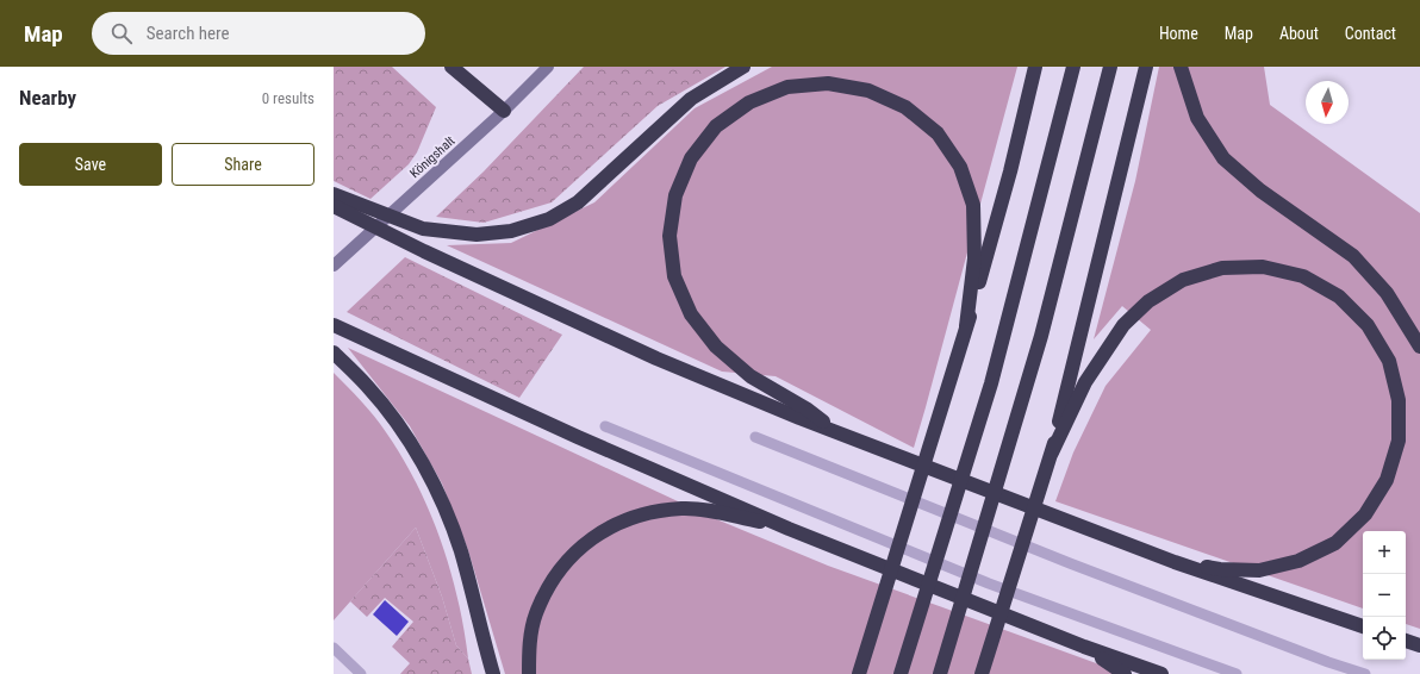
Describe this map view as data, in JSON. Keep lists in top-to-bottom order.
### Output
{
  "streets": {
    "main road": ["Königshalt"]
  },
  "north": "bottom",
  "page": {
    "header": "Map",
    "search": "Search here",
    "nav": [
      "Home",
      "Map",
      "About",
      "Contact"
    ],
    "heading": ["Nearby", "0 results"],
    "buttons": ["Save", "Share"],
    "map_buttons": ["+", "−"]
  }
}
